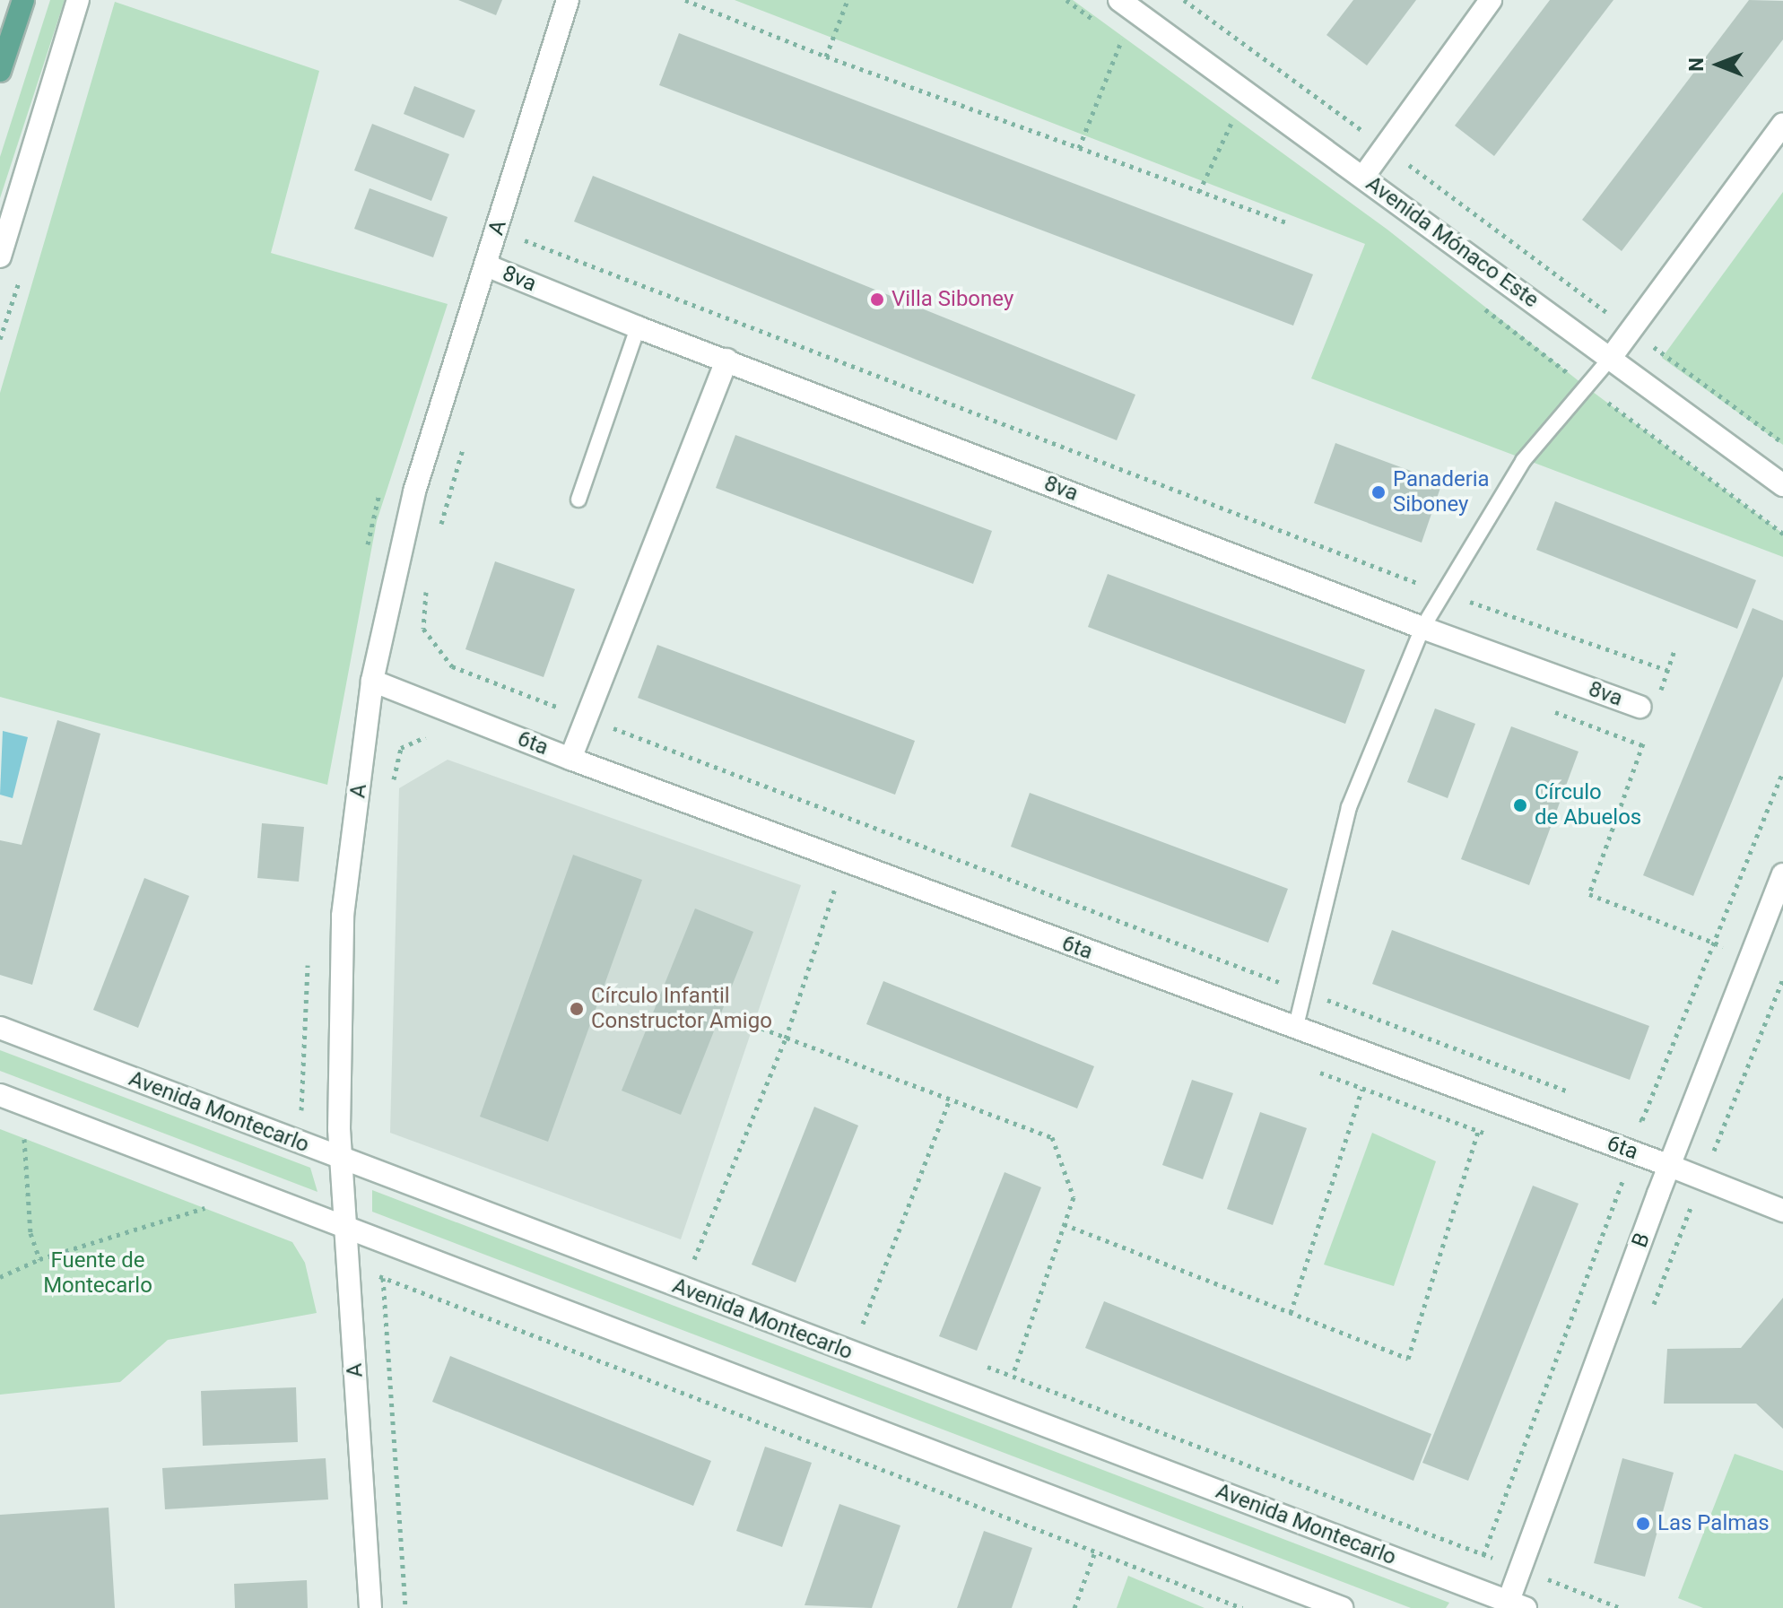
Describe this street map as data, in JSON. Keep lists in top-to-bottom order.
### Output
{
  "streets": {
    "street": [
      "A",
      "Avenida Mónaco Este",
      "8va",
      "6ta",
      "Avenida Montecarlo",
      "B"
    ]
  },
  "crossings": [
    ["A", "8va"],
    ["A", "6ta"],
    ["A", "Avenida Montecarlo"],
    ["6ta", "B"],
    ["Avenida Montecarlo", "B"]
  ],
  "parks": ["Fuente de Montecarlo"],
  "places": [
    "Villa Siboney",
    "Panaderia Siboney",
    "Círculo de Abuelos",
    "Círculo Infantil Constructor Amigo",
    "Las Palmas"
  ],
  "north": "left"
}
